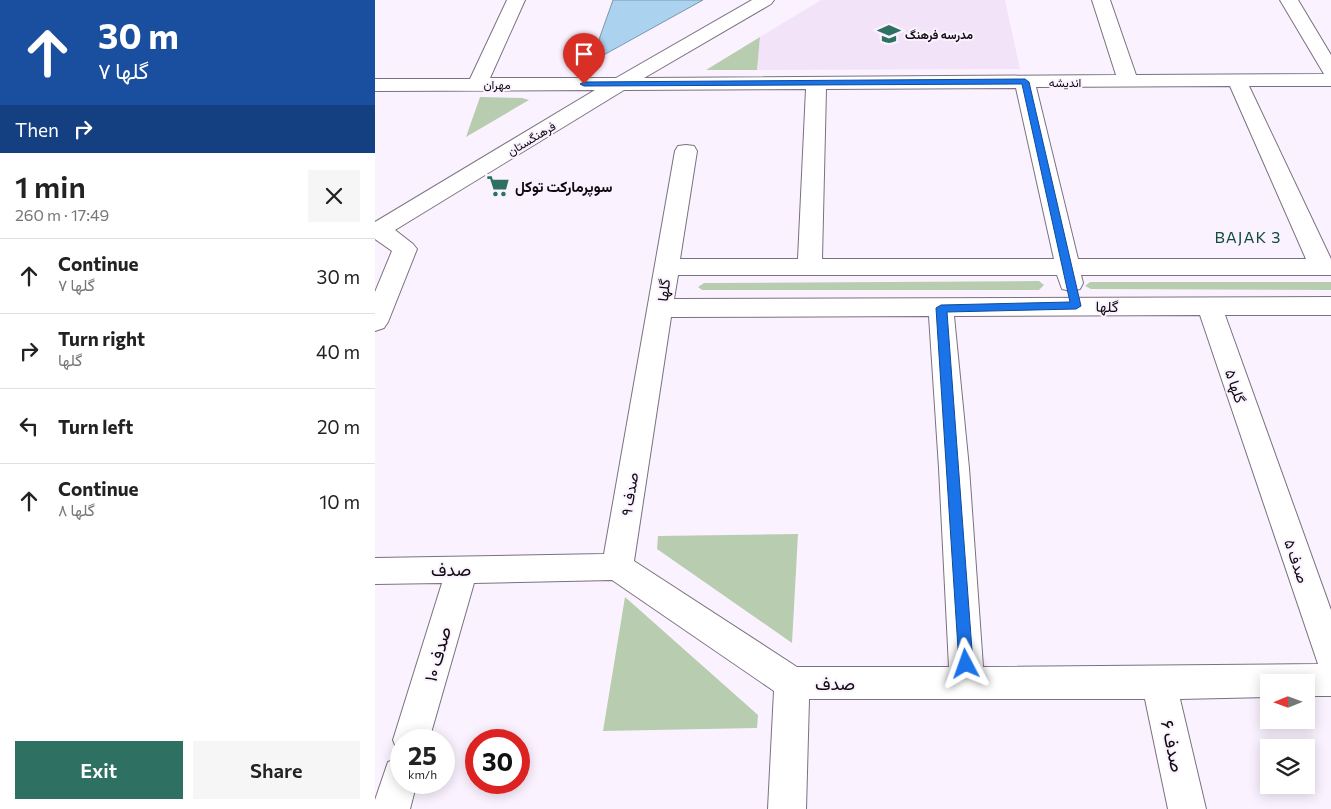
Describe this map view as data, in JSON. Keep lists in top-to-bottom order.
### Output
{
  "streets": {
    "street": [
      "اندیشه",
      "مهران",
      "فرهنگستان",
      "گلها",
      "گلها ۵",
      "صدف ۹",
      "صدف ۵",
      "صدف",
      "صدف ۱۰",
      "صدف ۶"
    ]
  },
  "crossings": [
    ["اندیشه", "مهران"],
    ["اندیشه", "فرهنگستان"],
    ["مهران", "فرهنگستان"],
    ["گلها", "گلها ۵"],
    ["گلها", "صدف ۹"],
    ["گلها ۵", "صدف ۵"],
    ["صدف ۹", "صدف"],
    ["صدف", "صدف ۱۰"],
    ["صدف", "صدف ۶"]
  ],
  "districts": ["BAJAK 3"],
  "places": {
    "school or university": ["مدرسه فرهنگ"],
    "supermarket": ["سوپرمارکت توکل"]
  },
  "north": "left",
  "page": {
    "turn": ["30 m", "گلها ۷"],
    "then": "Then",
    "heading": ["1 min", "260 m · 17:49"],
    "list": [
      {
        "name": "Continue",
        "note": "گلها ۷",
        "value": "30 m"
      },
      {
        "name": "Turn right",
        "note": "گلها",
        "value": "40 m"
      },
      {
        "name": "Turn left",
        "value": "20 m"
      },
      {
        "name": "Continue",
        "note": "گلها ۸",
        "value": "10 m"
      }
    ],
    "speed": "25 km/h",
    "limit": "30",
    "buttons": ["Exit", "Share"]
  }
}
